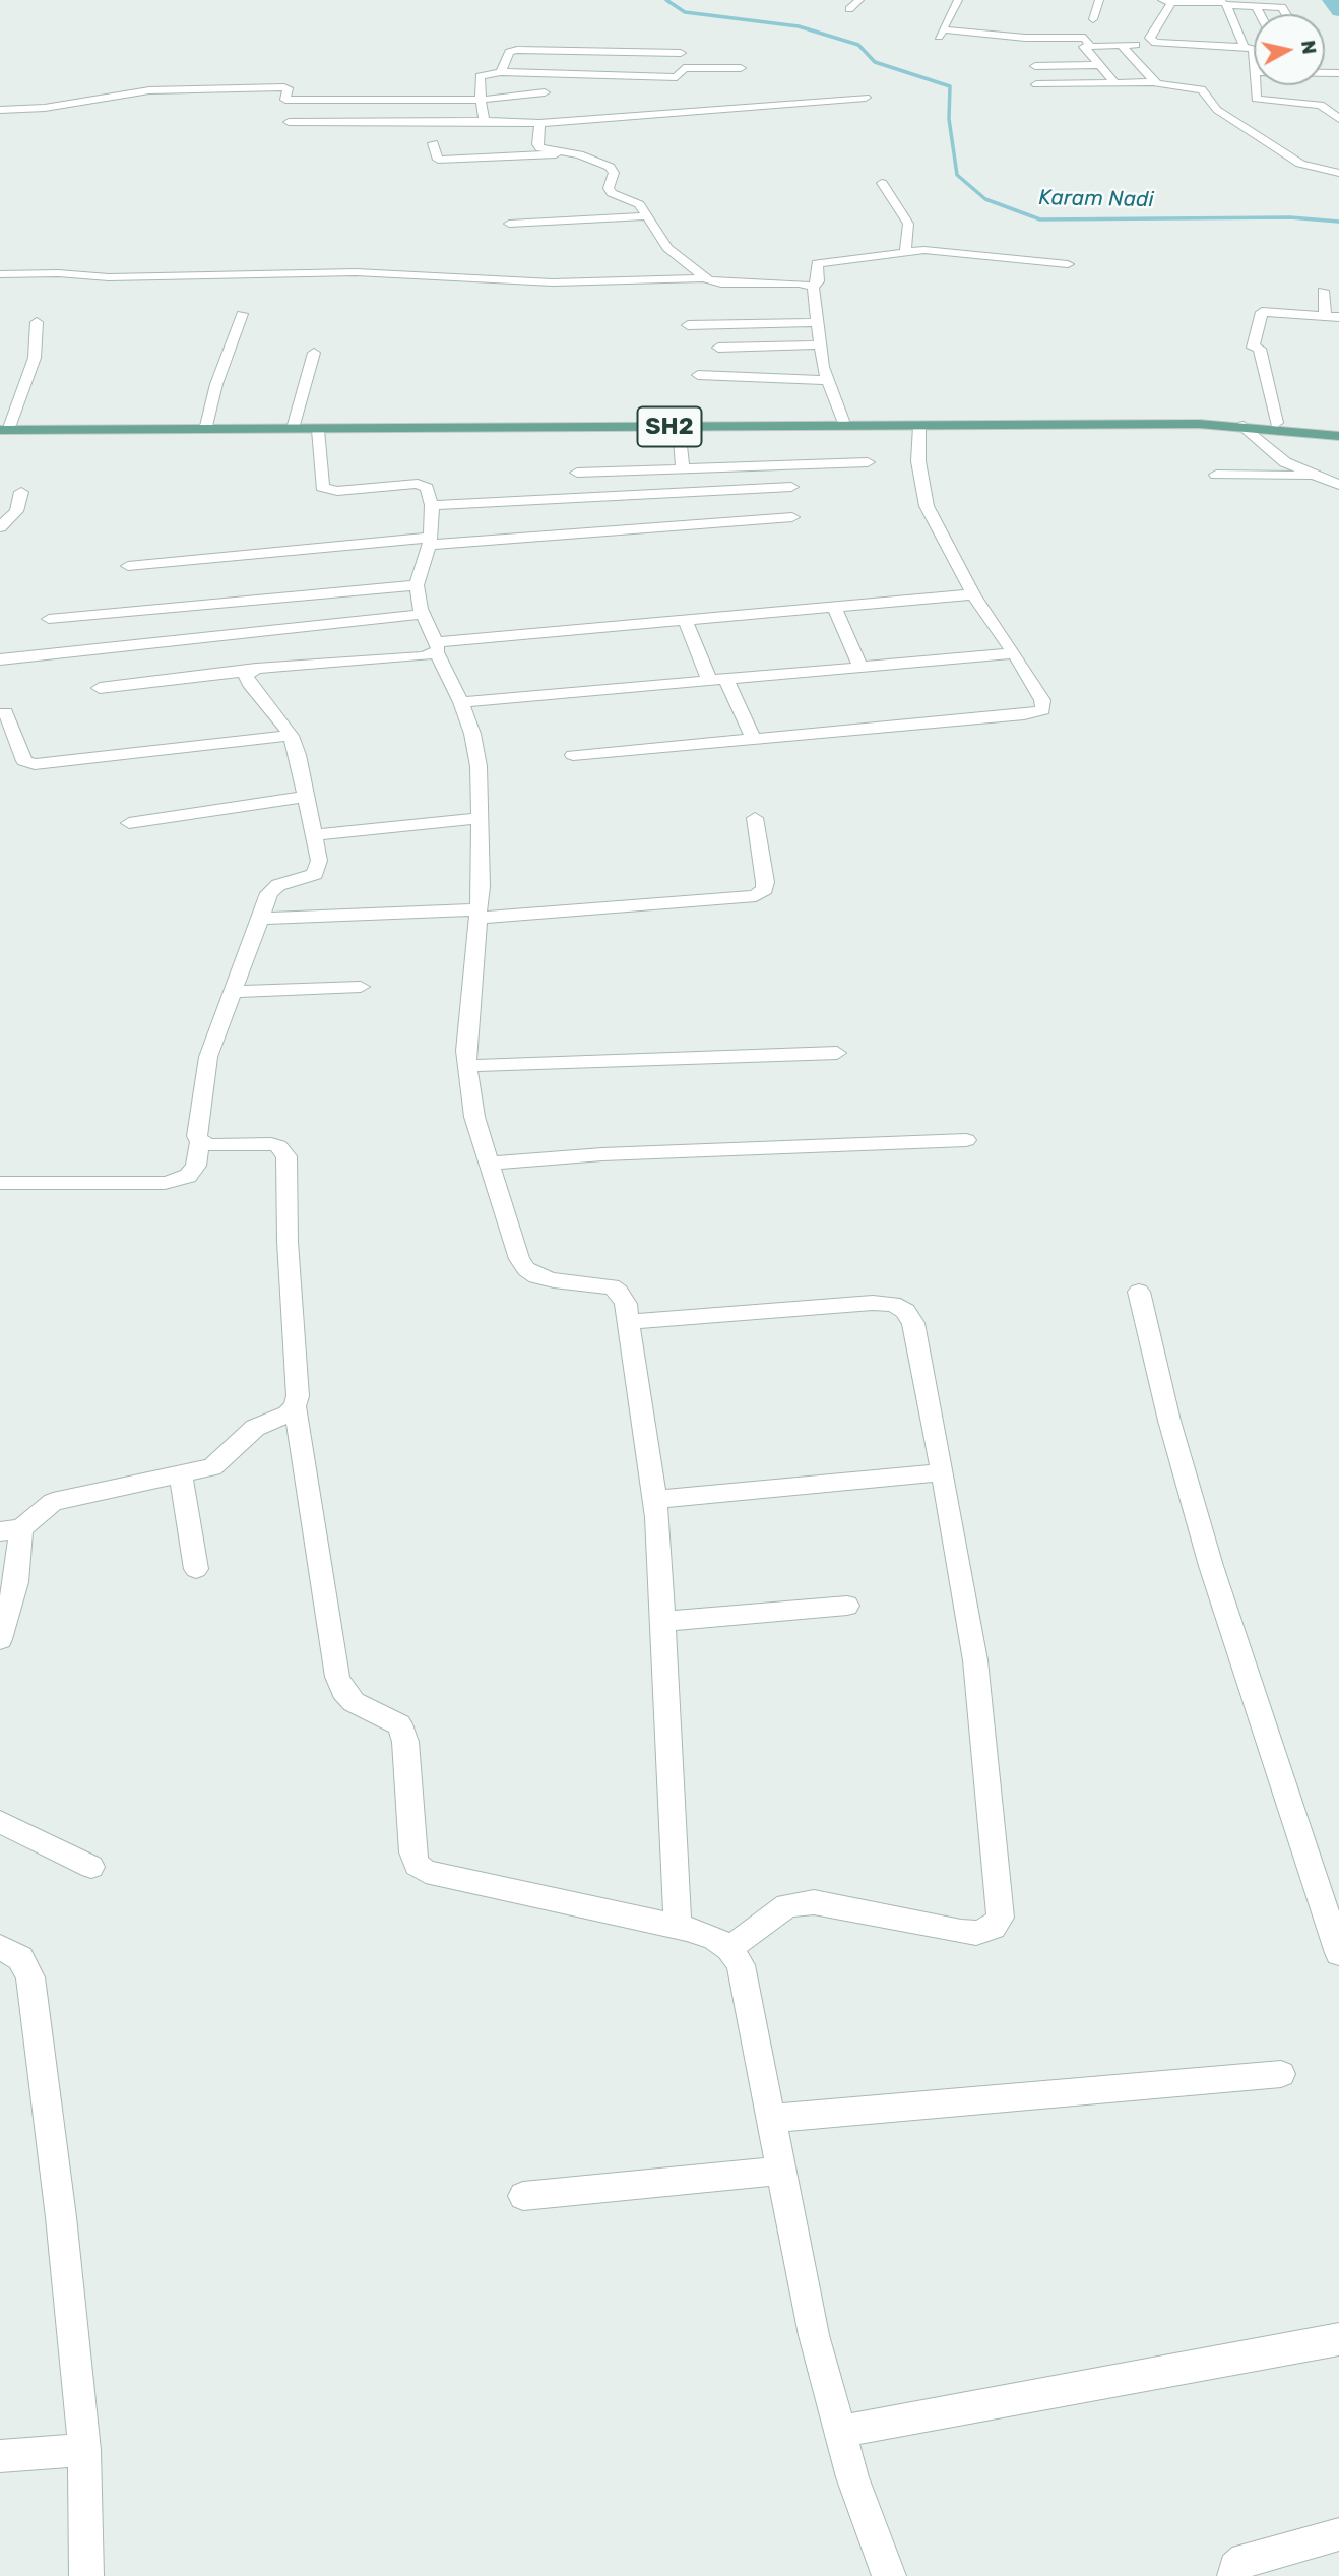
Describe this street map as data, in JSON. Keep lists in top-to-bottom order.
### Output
{
  "streets": {
    "main road": ["SH2"]
  },
  "water": ["Karam Nadi"],
  "north": "right"
}
